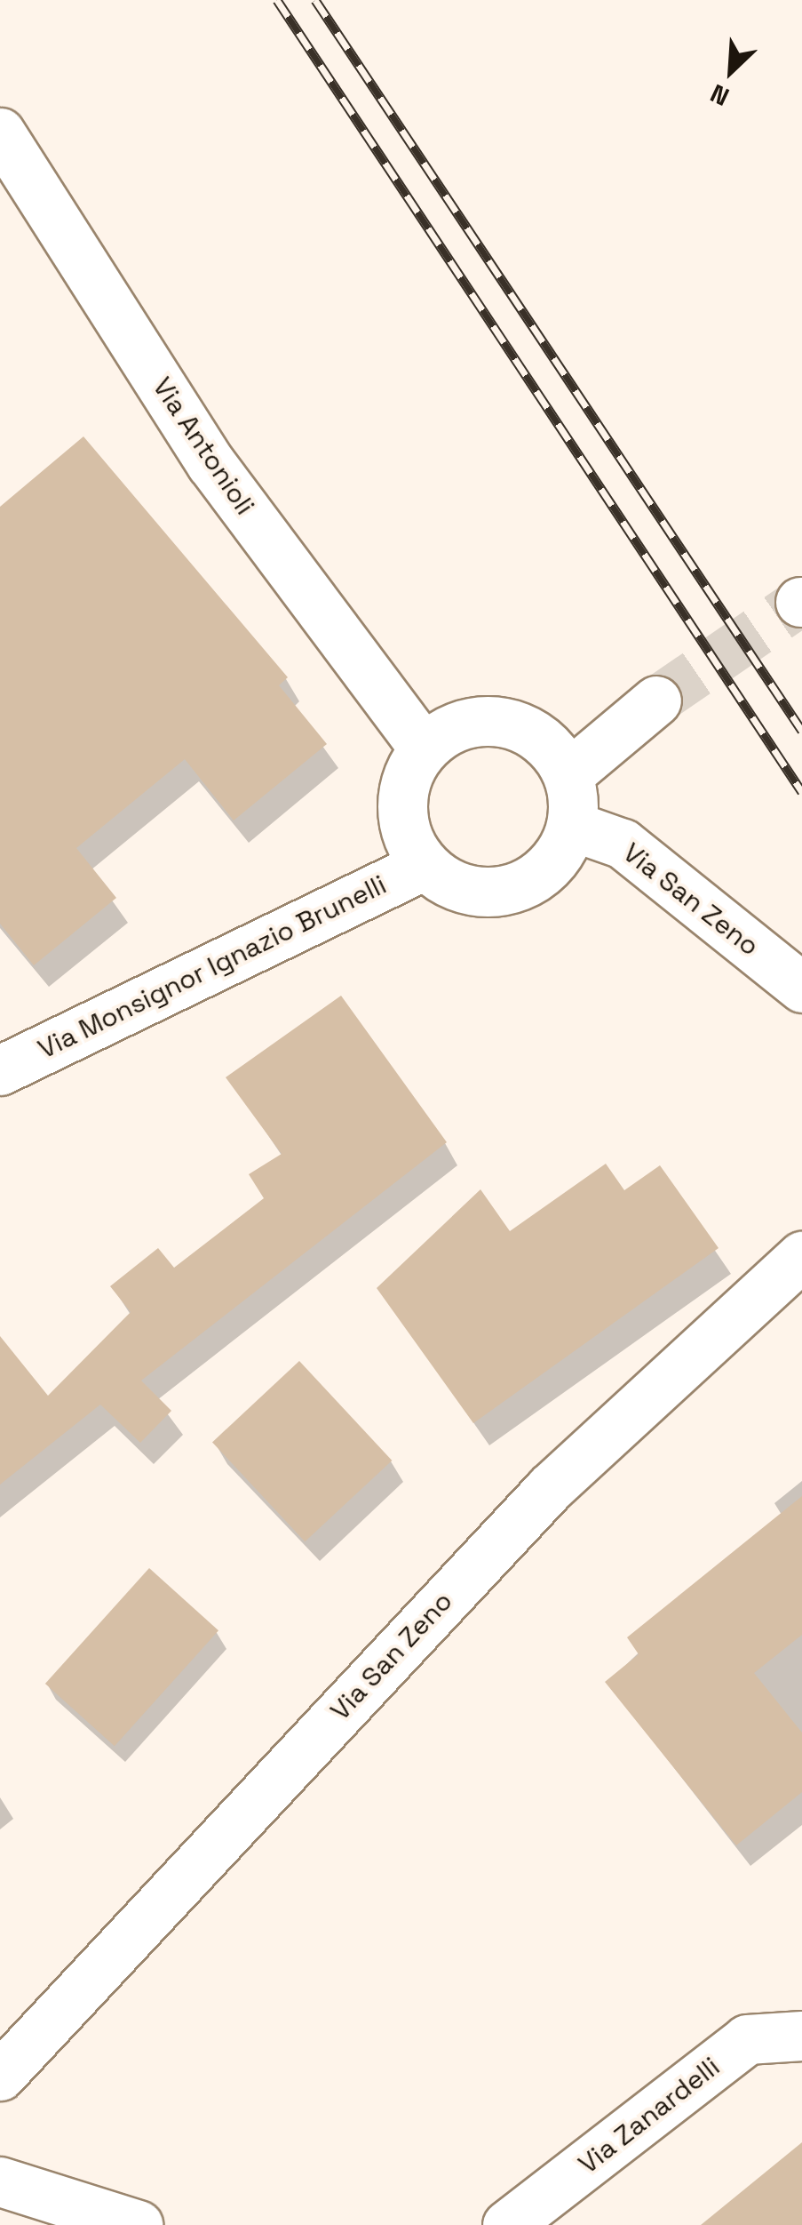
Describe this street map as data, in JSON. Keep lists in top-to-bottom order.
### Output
{
  "streets": {
    "street": [
      "Via Antonioli",
      "Via San Zeno",
      "Via Monsignor Ignazio Brunelli",
      "Via Zanardelli"
    ]
  },
  "crossings": [
    ["Via Antonioli", "Via San Zeno"],
    ["Via Antonioli", "Via Monsignor Ignazio Brunelli"],
    ["Via San Zeno", "Via Monsignor Ignazio Brunelli"]
  ],
  "north": "bottom left"
}
